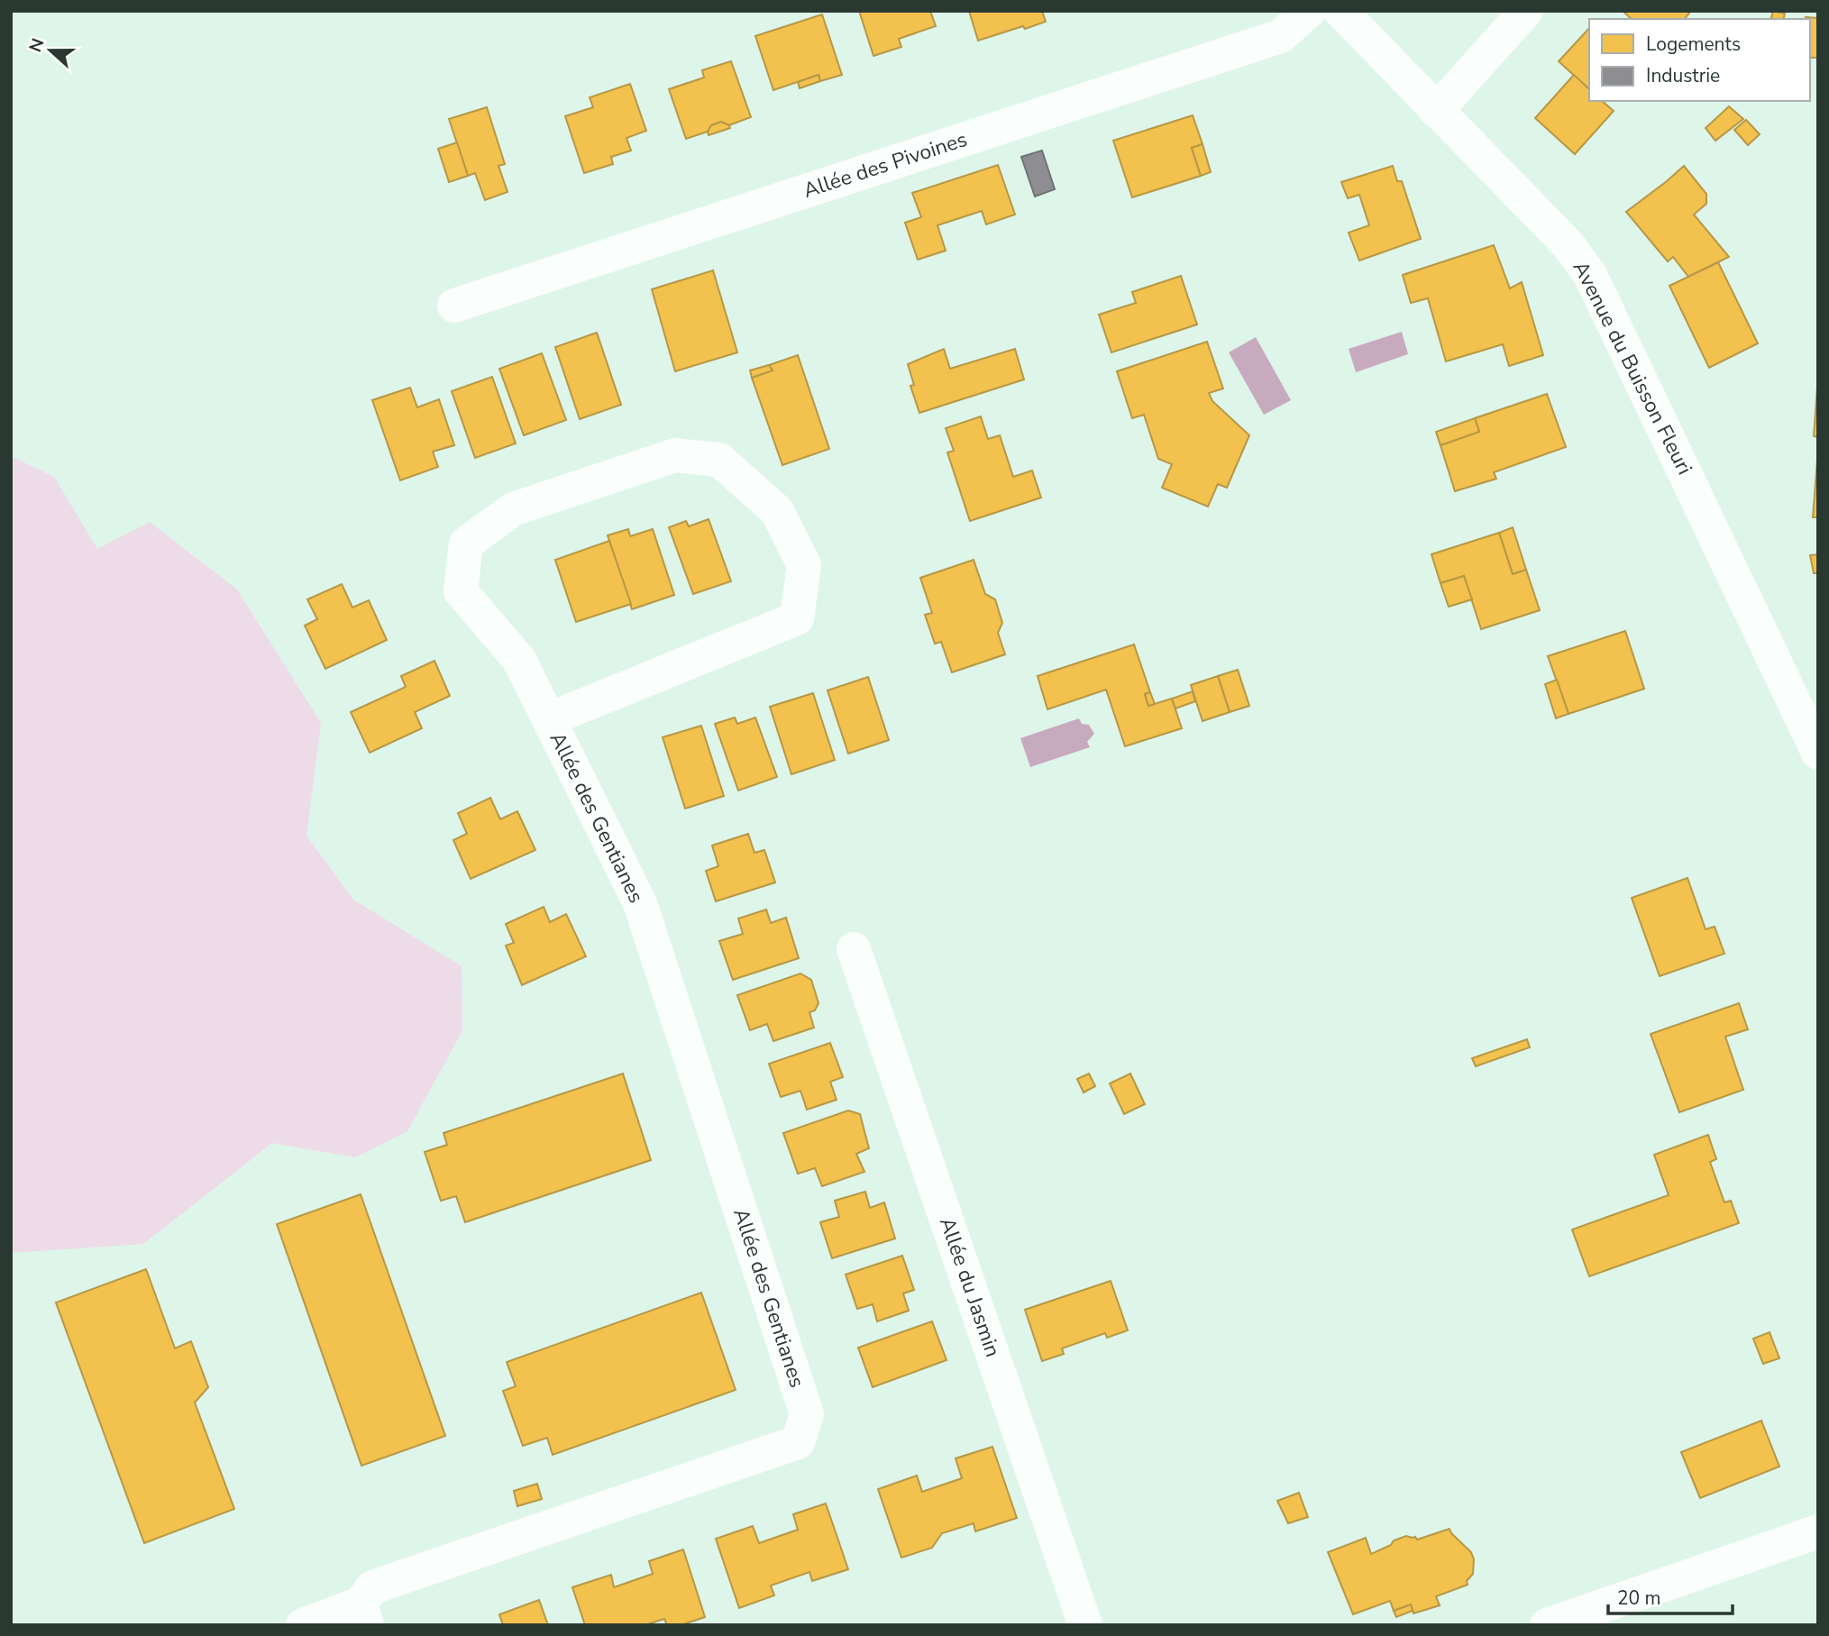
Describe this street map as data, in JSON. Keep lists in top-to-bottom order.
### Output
{
  "streets": {
    "street": [
      "Allée des Pivoines",
      "Avenue du Buisson Fleuri",
      "Allée des Gentianes",
      "Allée du Jasmin"
    ]
  },
  "legend": ["Logements", "Industrie"],
  "scale_bar": "20 m",
  "north": "left"
}
